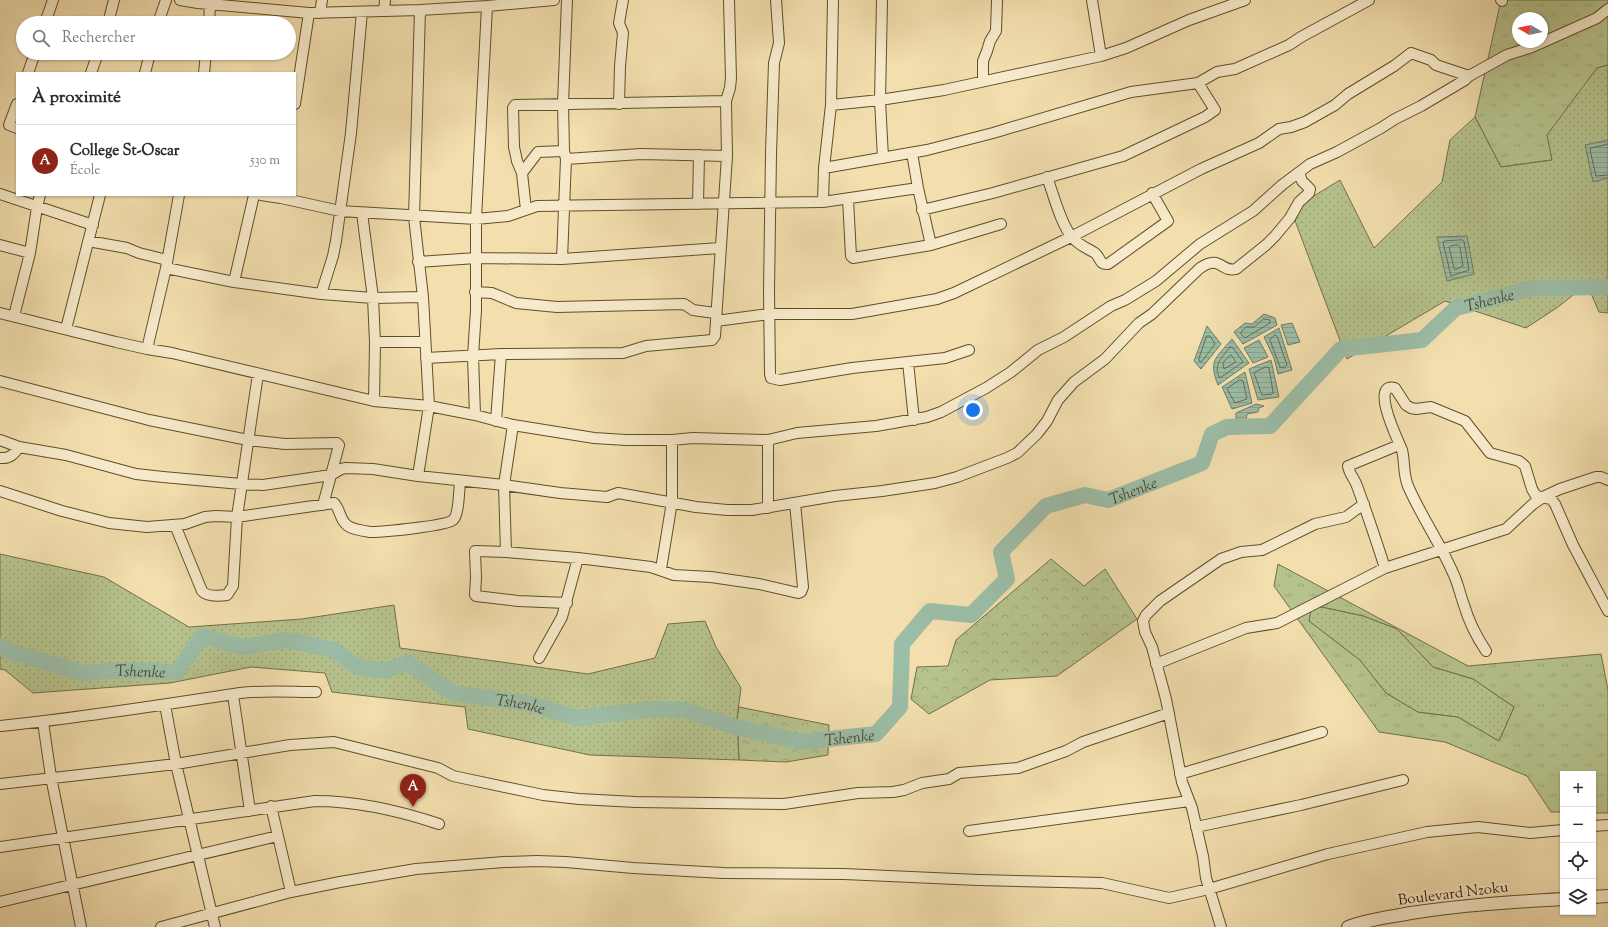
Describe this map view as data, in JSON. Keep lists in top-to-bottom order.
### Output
{
  "streets": {
    "street": ["Boulevard Nzoku"]
  },
  "water": ["Tshenke"],
  "north": "left",
  "page": {
    "search": "Rechercher",
    "heading": "À proximité",
    "list": [
      {
        "mark": "A",
        "name": "College St-Oscar",
        "note": "École",
        "value": "530 m"
      }
    ],
    "map_buttons": ["+", "−"],
    "pins": "A"
  }
}
